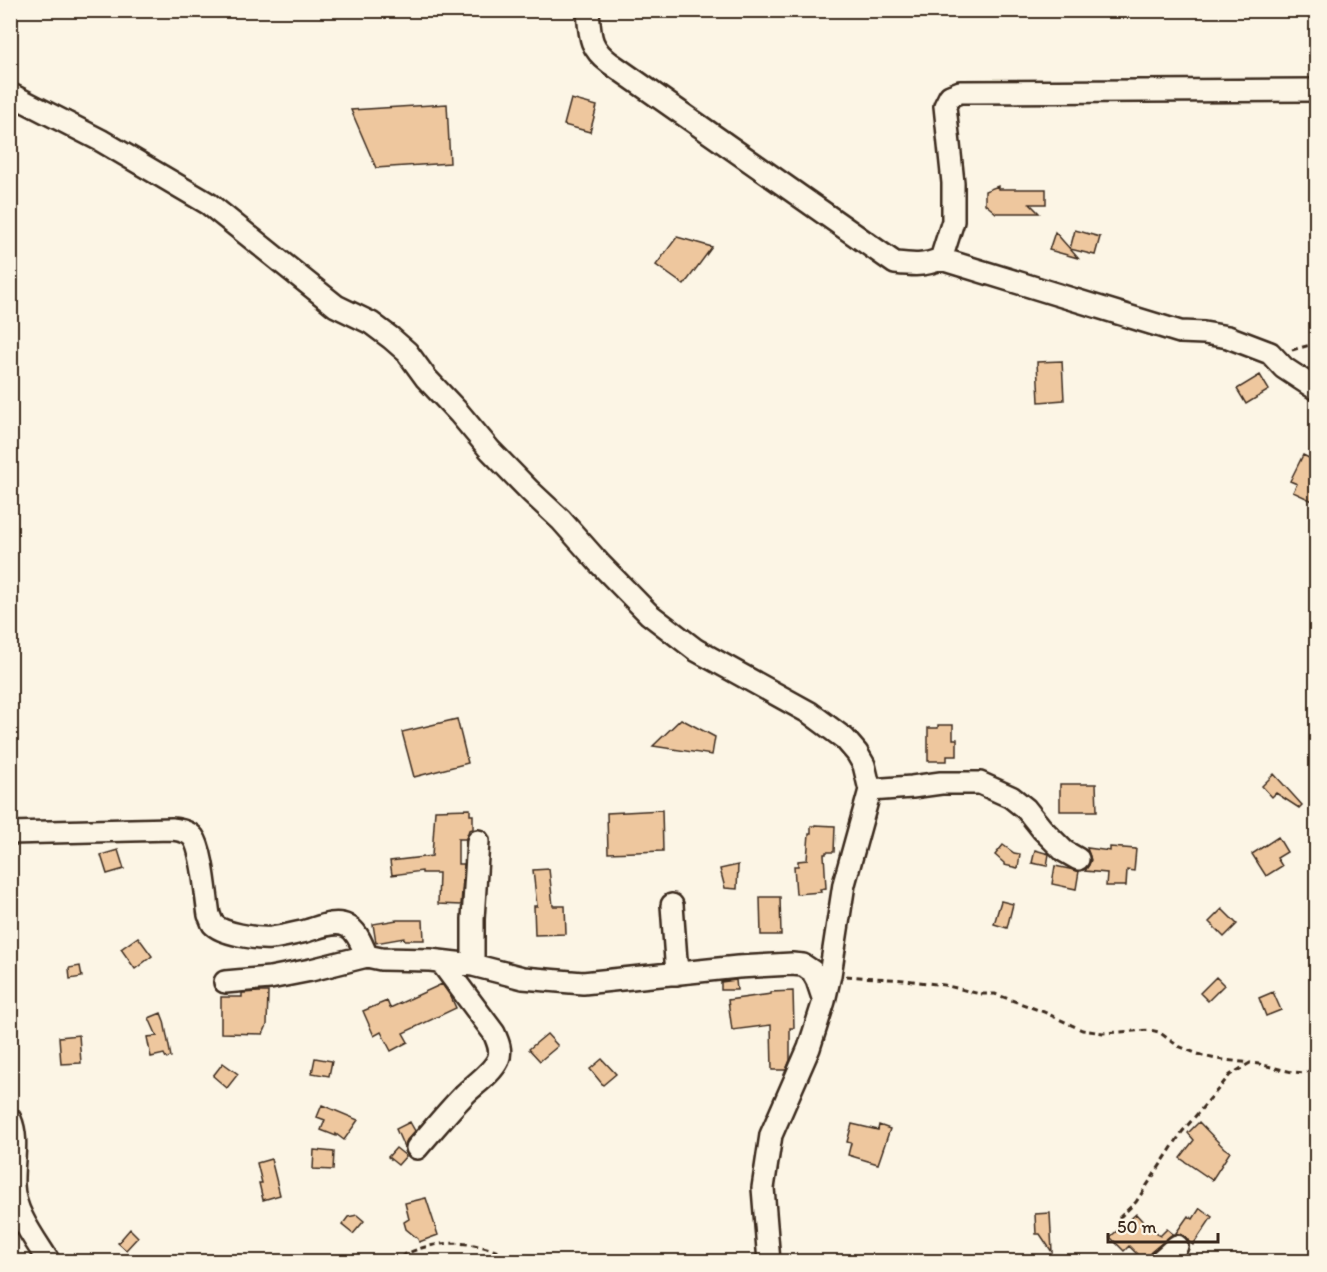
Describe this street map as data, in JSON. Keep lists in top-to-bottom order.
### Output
{
  "scale_bar": "50 m"
}
